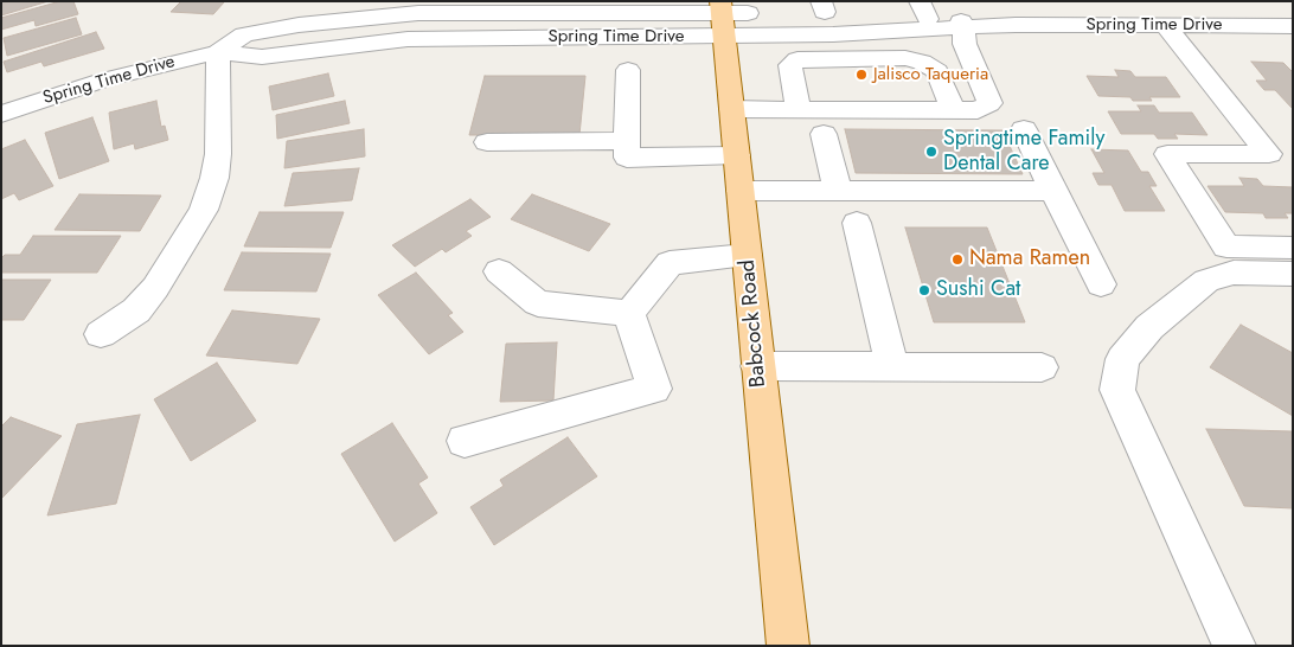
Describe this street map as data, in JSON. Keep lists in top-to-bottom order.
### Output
{
  "streets": {
    "main road": ["Babcock Road"],
    "street": ["Spring Time Drive"]
  },
  "crossings": [
    ["Spring Time Drive", "Babcock Road"]
  ],
  "places": [
    "Jalisco Taqueria",
    "Springtime Family Dental Care",
    "Nama Ramen",
    "Sushi Cat"
  ]
}
